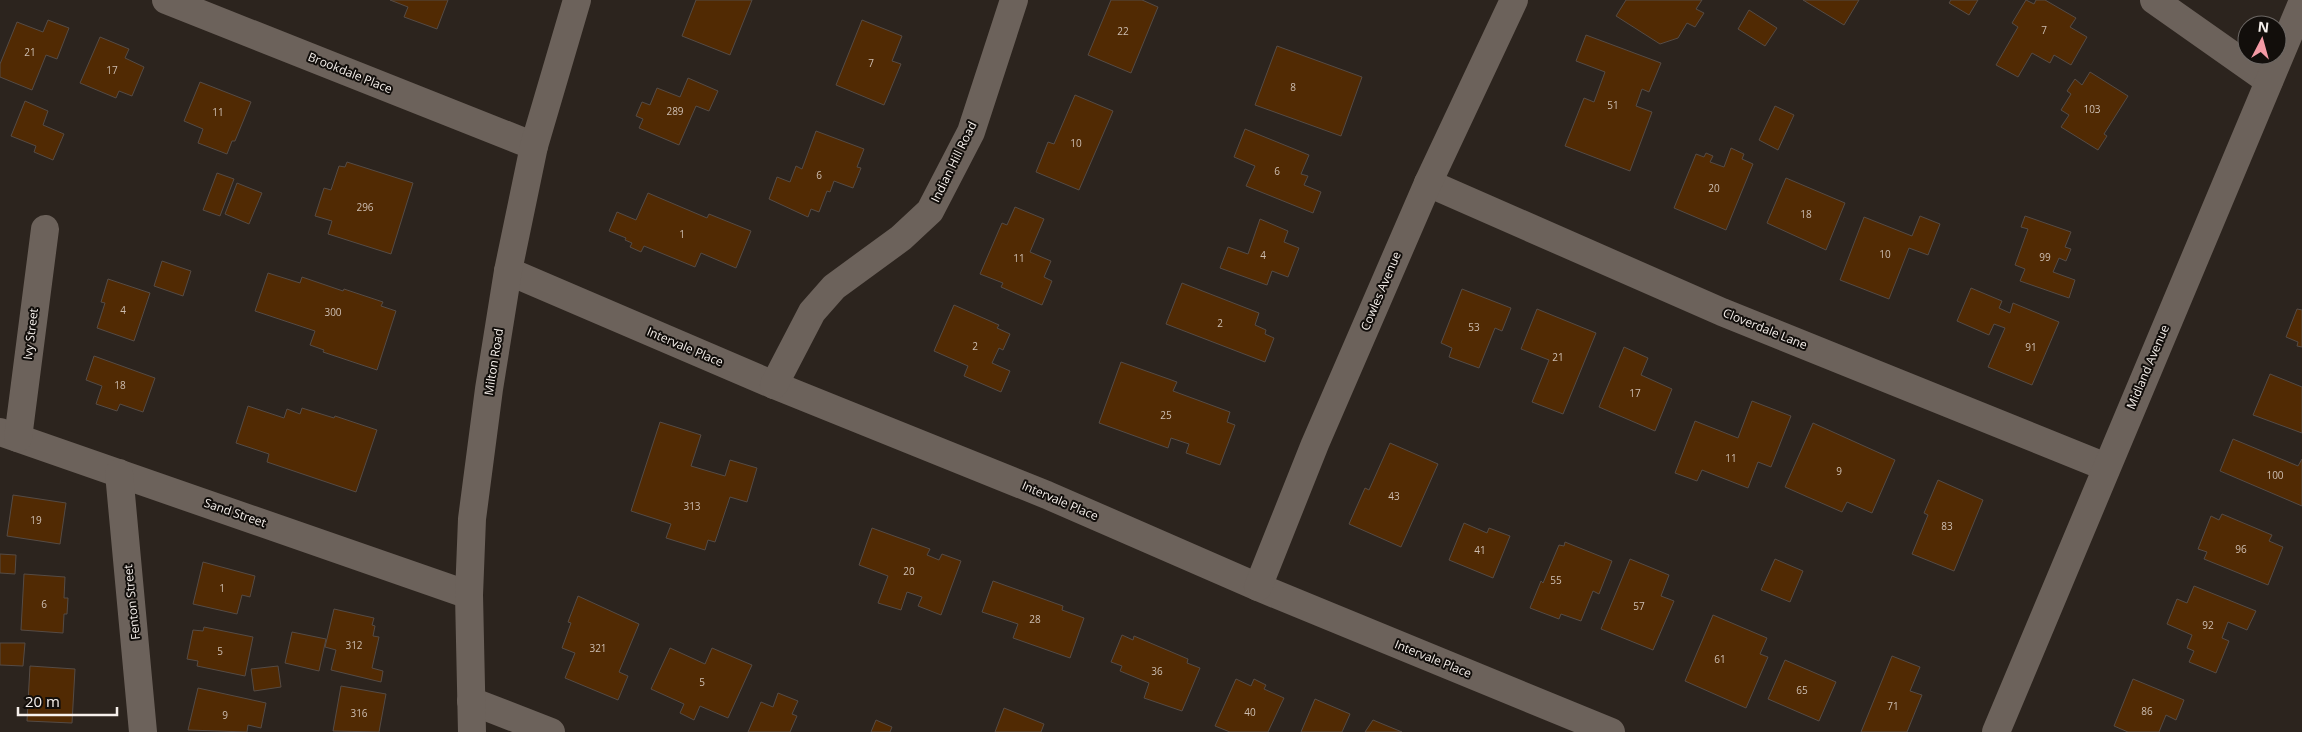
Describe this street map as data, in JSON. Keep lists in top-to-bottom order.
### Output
{
  "streets": {
    "street": [
      "Brookdale Place",
      "Indian Hill Road",
      "Cowles Avenue",
      "Cloverdale Lane",
      "Ivy Street",
      "Intervale Place",
      "Milton Road",
      "Midland Avenue",
      "Sand Street",
      "Fenton Street"
    ]
  },
  "crossings": [
    ["Brookdale Place", "Milton Road"],
    ["Indian Hill Road", "Intervale Place"],
    ["Cowles Avenue", "Cloverdale Lane"],
    ["Cowles Avenue", "Intervale Place"],
    ["Cloverdale Lane", "Midland Avenue"],
    ["Ivy Street", "Sand Street"],
    ["Intervale Place", "Milton Road"],
    ["Milton Road", "Sand Street"],
    ["Sand Street", "Fenton Street"]
  ],
  "house_numbers": [
    "7",
    "22",
    "21",
    "7",
    "17",
    "8",
    "51",
    "103",
    "289",
    "11",
    "10",
    "6",
    "6",
    "20",
    "296",
    "18",
    "1",
    "10",
    "4",
    "99",
    "11",
    "4",
    "300",
    "2",
    "53",
    "2",
    "91",
    "21",
    "18",
    "17",
    "25",
    "11",
    "9",
    "100",
    "43",
    "313",
    "19",
    "83",
    "96",
    "41",
    "20",
    "55",
    "1",
    "6",
    "57",
    "28",
    "92",
    "312",
    "321",
    "5",
    "61",
    "36",
    "5",
    "65",
    "71",
    "86",
    "40",
    "316",
    "9"
  ],
  "scale_bar": "20 m",
  "north": "top"
}
